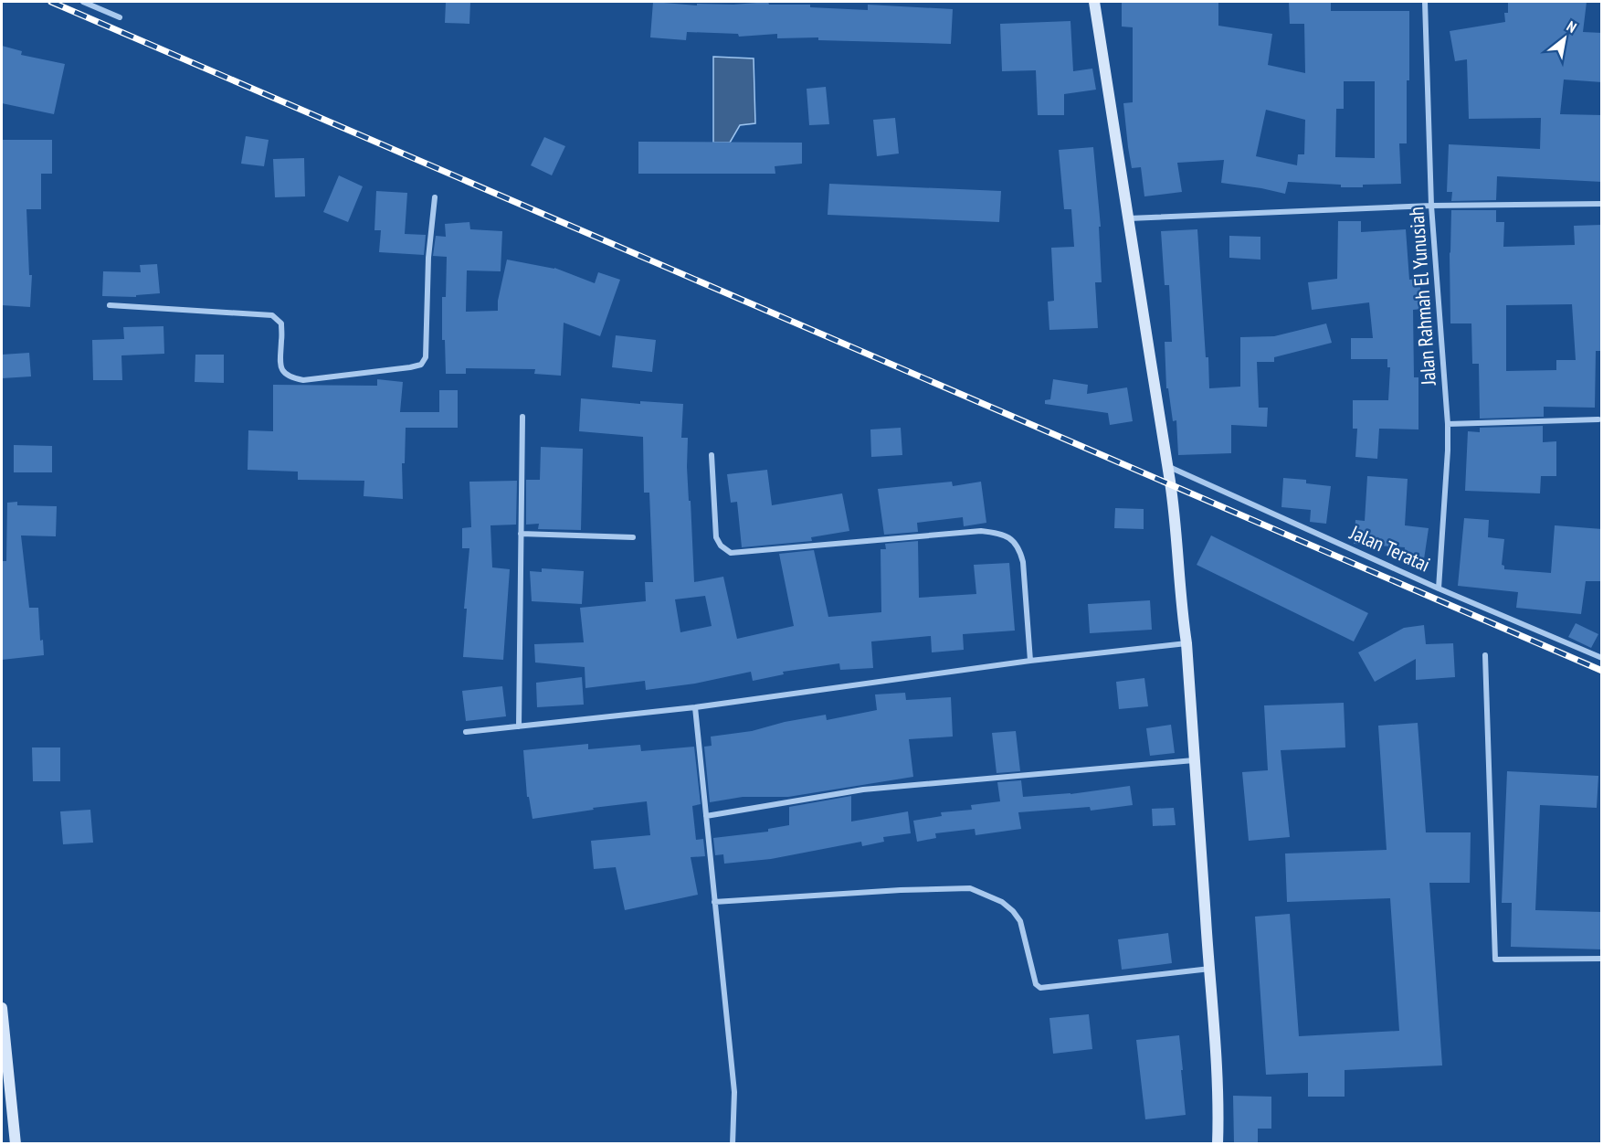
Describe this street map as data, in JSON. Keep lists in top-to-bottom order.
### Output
{
  "streets": {
    "street": ["Jalan Rahmah El Yunusiah", "Jalan Teratai"]
  },
  "crossings": [
    ["Jalan Rahmah El Yunusiah", "Jalan Teratai"]
  ],
  "north": "top right"
}
